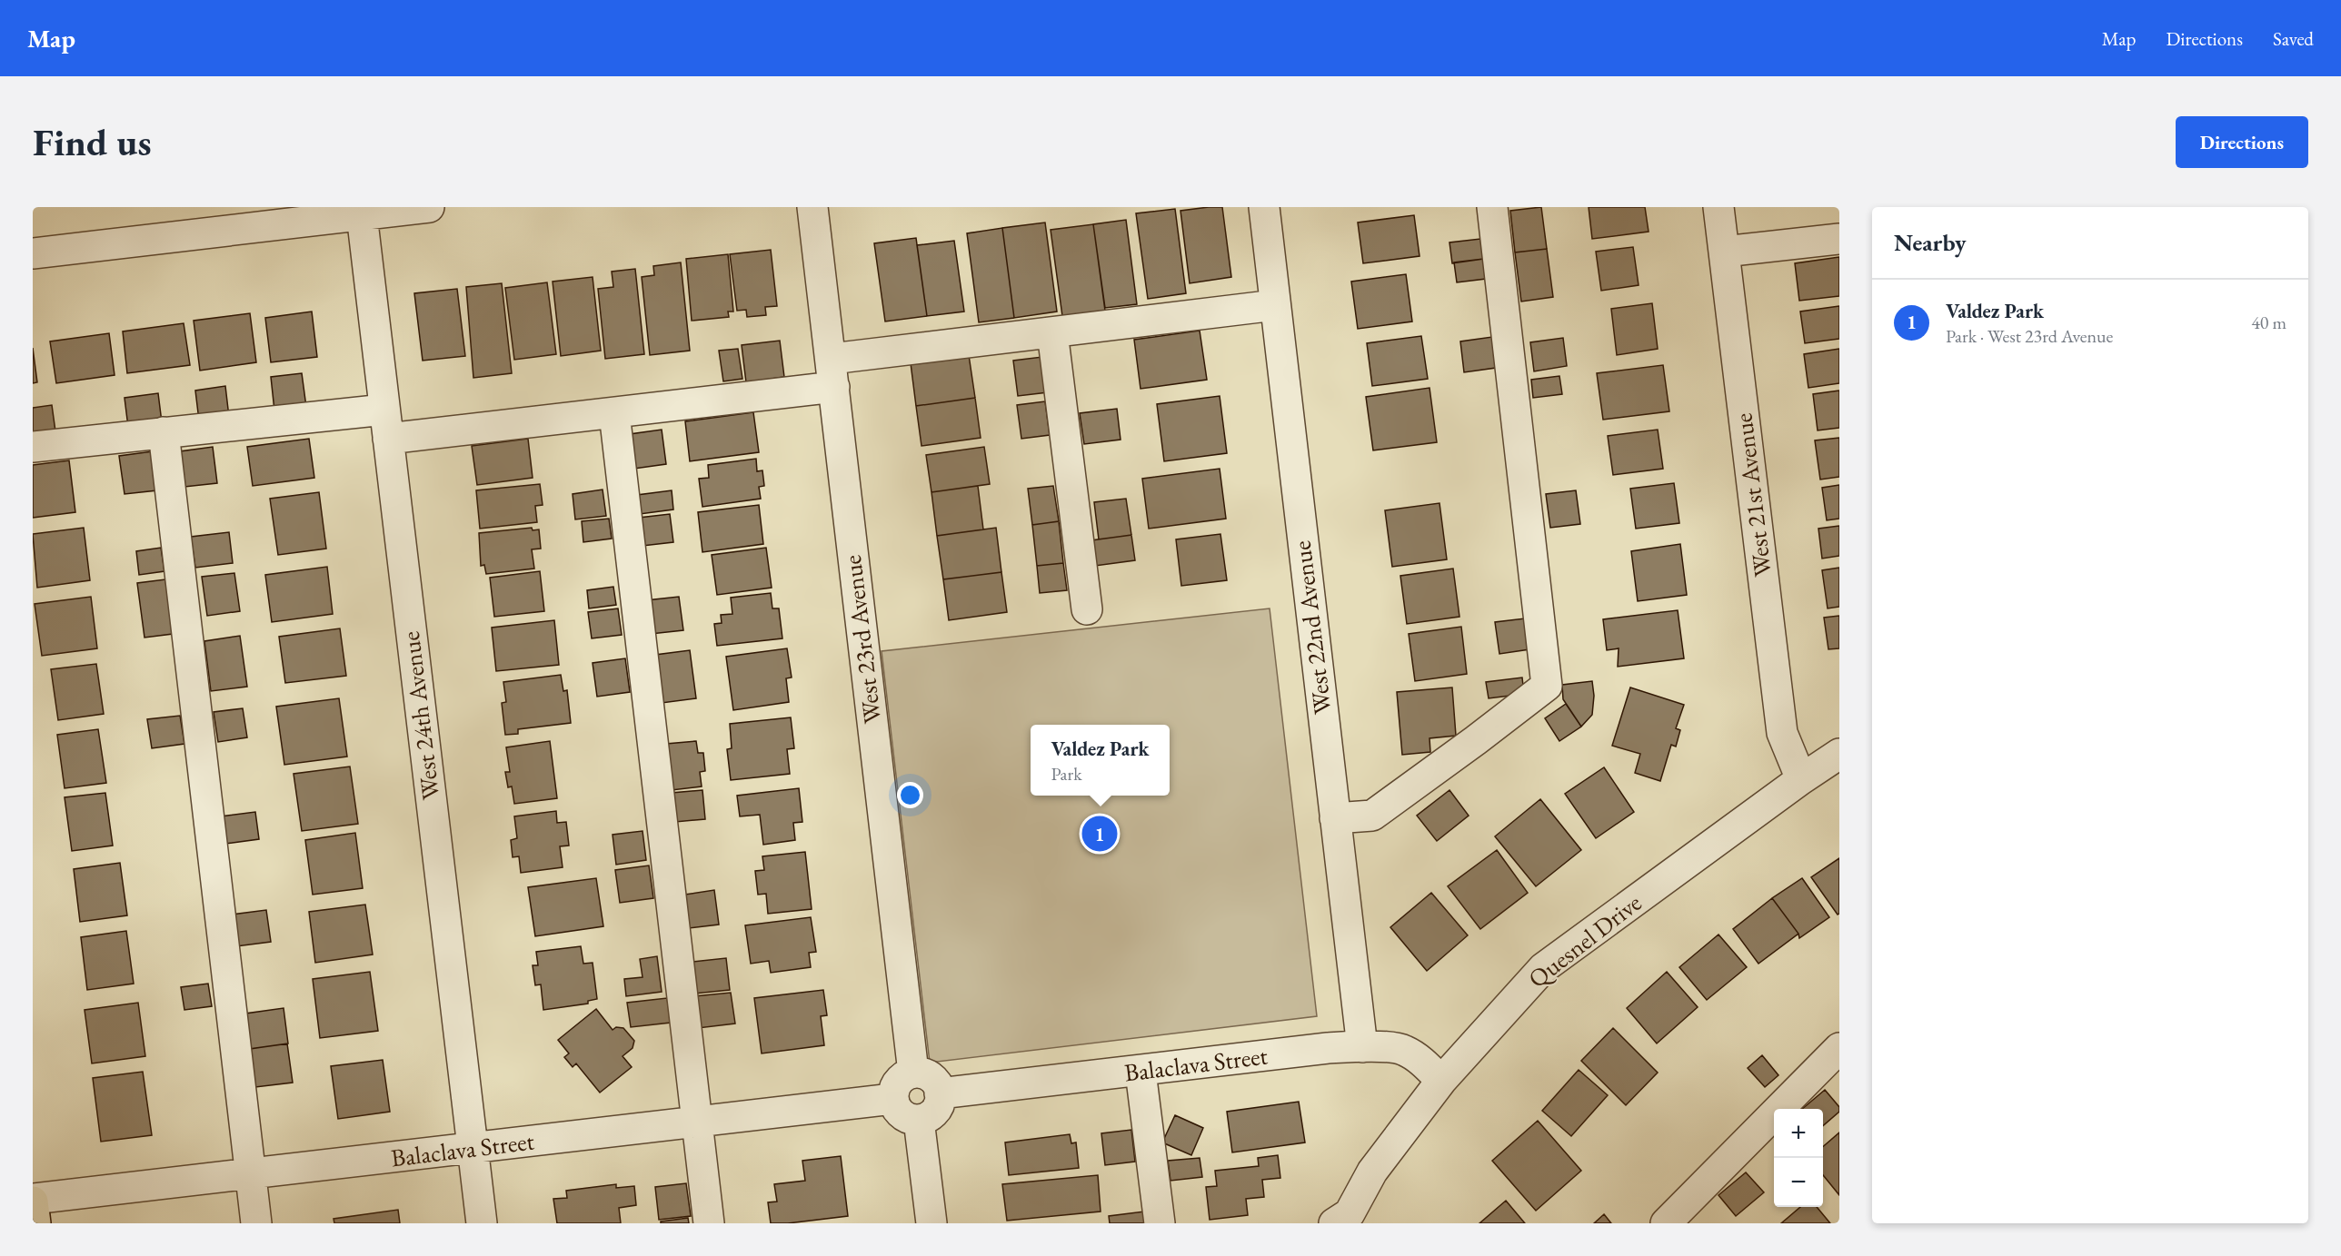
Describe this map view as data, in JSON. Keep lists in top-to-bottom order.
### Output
{
  "streets": {
    "street": [
      "West 21st Avenue",
      "West 22nd Avenue",
      "West 23rd Avenue",
      "West 24th Avenue",
      "Quesnel Drive",
      "Balaclava Street"
    ]
  },
  "crossings": [
    ["West 21st Avenue", "Quesnel Drive"],
    ["West 22nd Avenue", "Balaclava Street"],
    ["West 23rd Avenue", "Balaclava Street"],
    ["West 24th Avenue", "Balaclava Street"],
    ["Quesnel Drive", "Balaclava Street"]
  ],
  "page": {
    "header": "Map",
    "nav": ["Map", "Directions", "Saved"],
    "buttons": "Directions",
    "title": "Find us",
    "heading": "Nearby",
    "list": [
      {
        "mark": "1",
        "name": "Valdez Park",
        "note": "Park · West 23rd Avenue",
        "value": "40 m"
      }
    ],
    "popup": ["Valdez Park", "Park"],
    "pins": "1",
    "map_buttons": ["+", "−"]
  }
}
